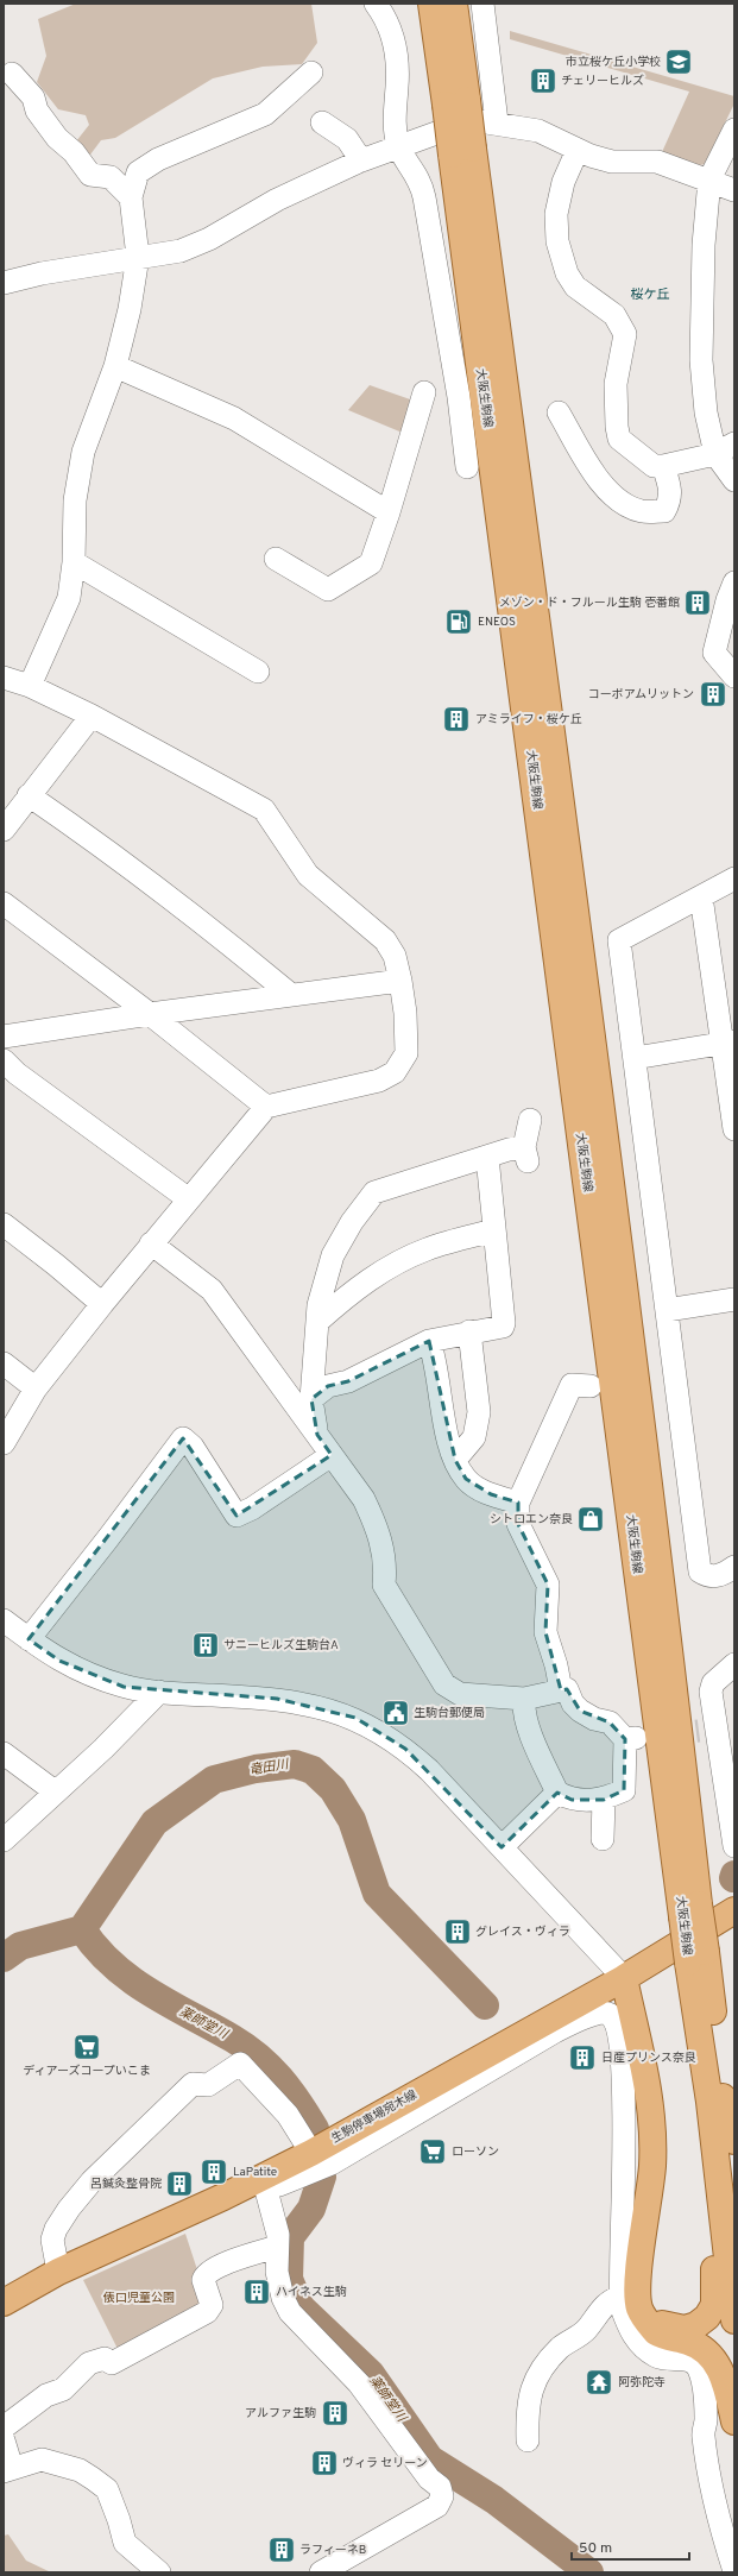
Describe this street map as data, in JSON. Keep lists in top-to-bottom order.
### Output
{
  "streets": {
    "main road": ["大阪生駒線", "生駒停車場宛木線"]
  },
  "districts": ["桜ケ丘"],
  "water": ["竜田川", "薬師堂川"],
  "parks": ["俵口児童公園"],
  "places": {
    "school or university": ["市立桜ケ丘小学校"],
    "building": [
      "チェリーヒルズ",
      "メゾン・ド・フルール生駒 壱番館",
      "コーポアムリットン",
      "アミライフ・桜ケ丘",
      "サニーヒルズ生駒台A",
      "グレイス・ヴィラ",
      "日産プリンス奈良",
      "LaPatite",
      "呂鍼灸整骨院",
      "ハイネス生駒",
      "アルファ生駒",
      "ヴィラ セリーン",
      "ラフィーネB"
    ],
    "fuel station": ["ENEOS"],
    "shop": ["シトロエン奈良"],
    "public building": ["生駒台郵便局"],
    "supermarket": ["ディアーズコープいこま", "ローソン"],
    "temple": ["阿弥陀寺"]
  },
  "scale_bar": "50 m"
}
